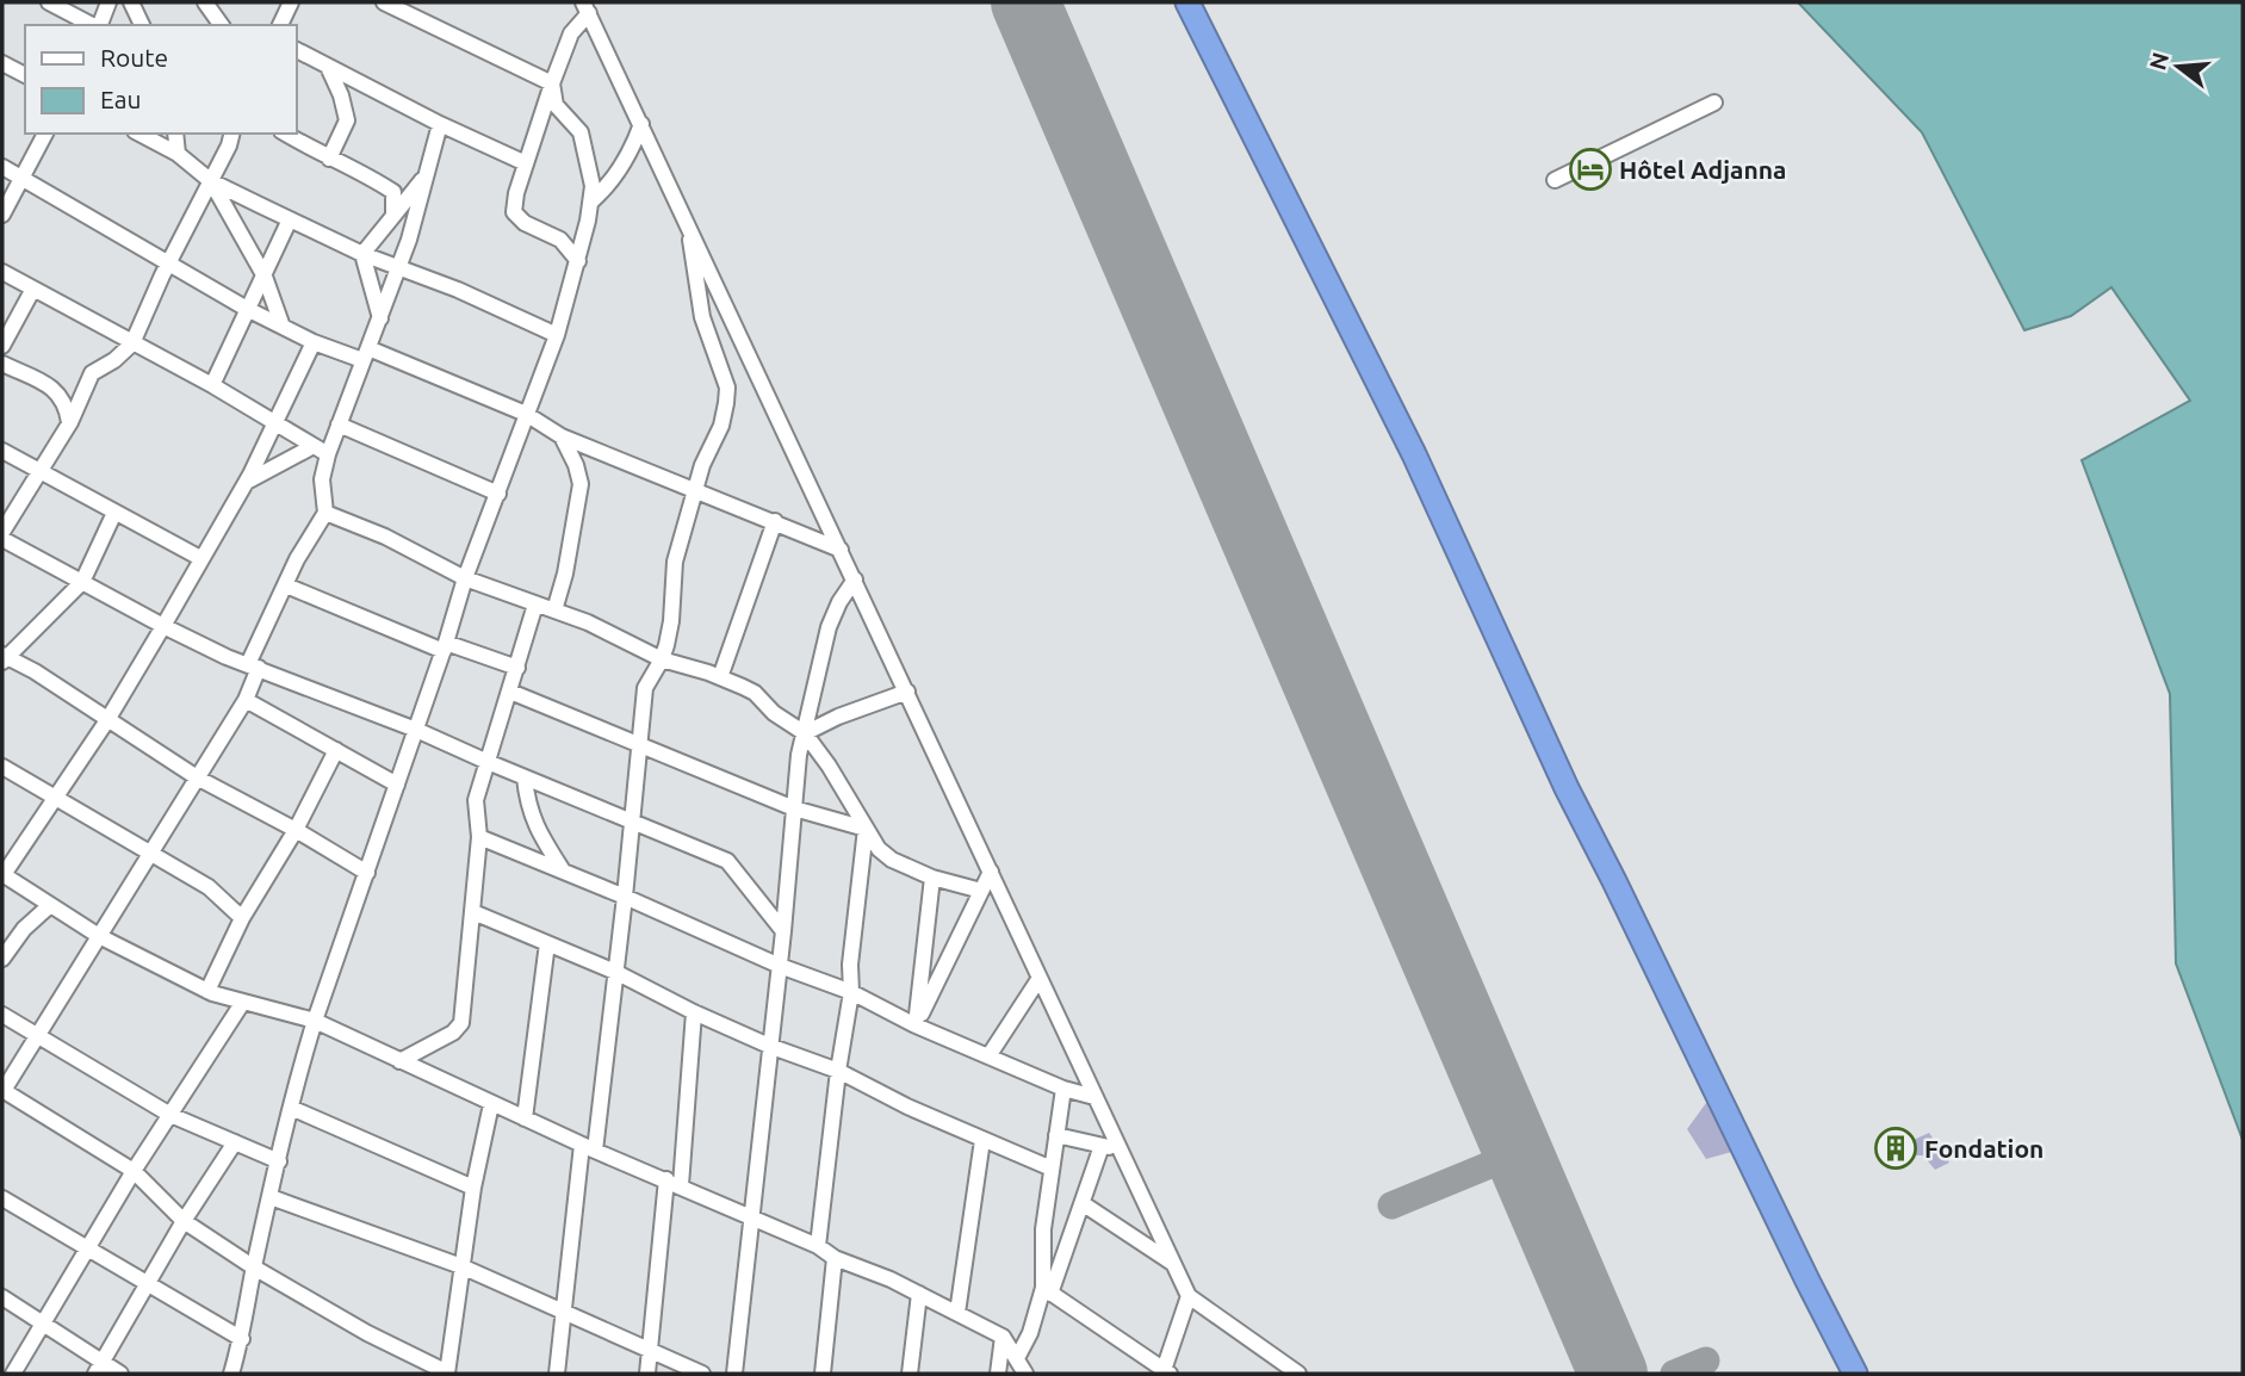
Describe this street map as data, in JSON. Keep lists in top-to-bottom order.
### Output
{
  "places": {
    "hotel": ["Hôtel Adjanna"],
    "building": ["Fondation"]
  },
  "legend": ["Route", "Eau"],
  "north": "left"
}
